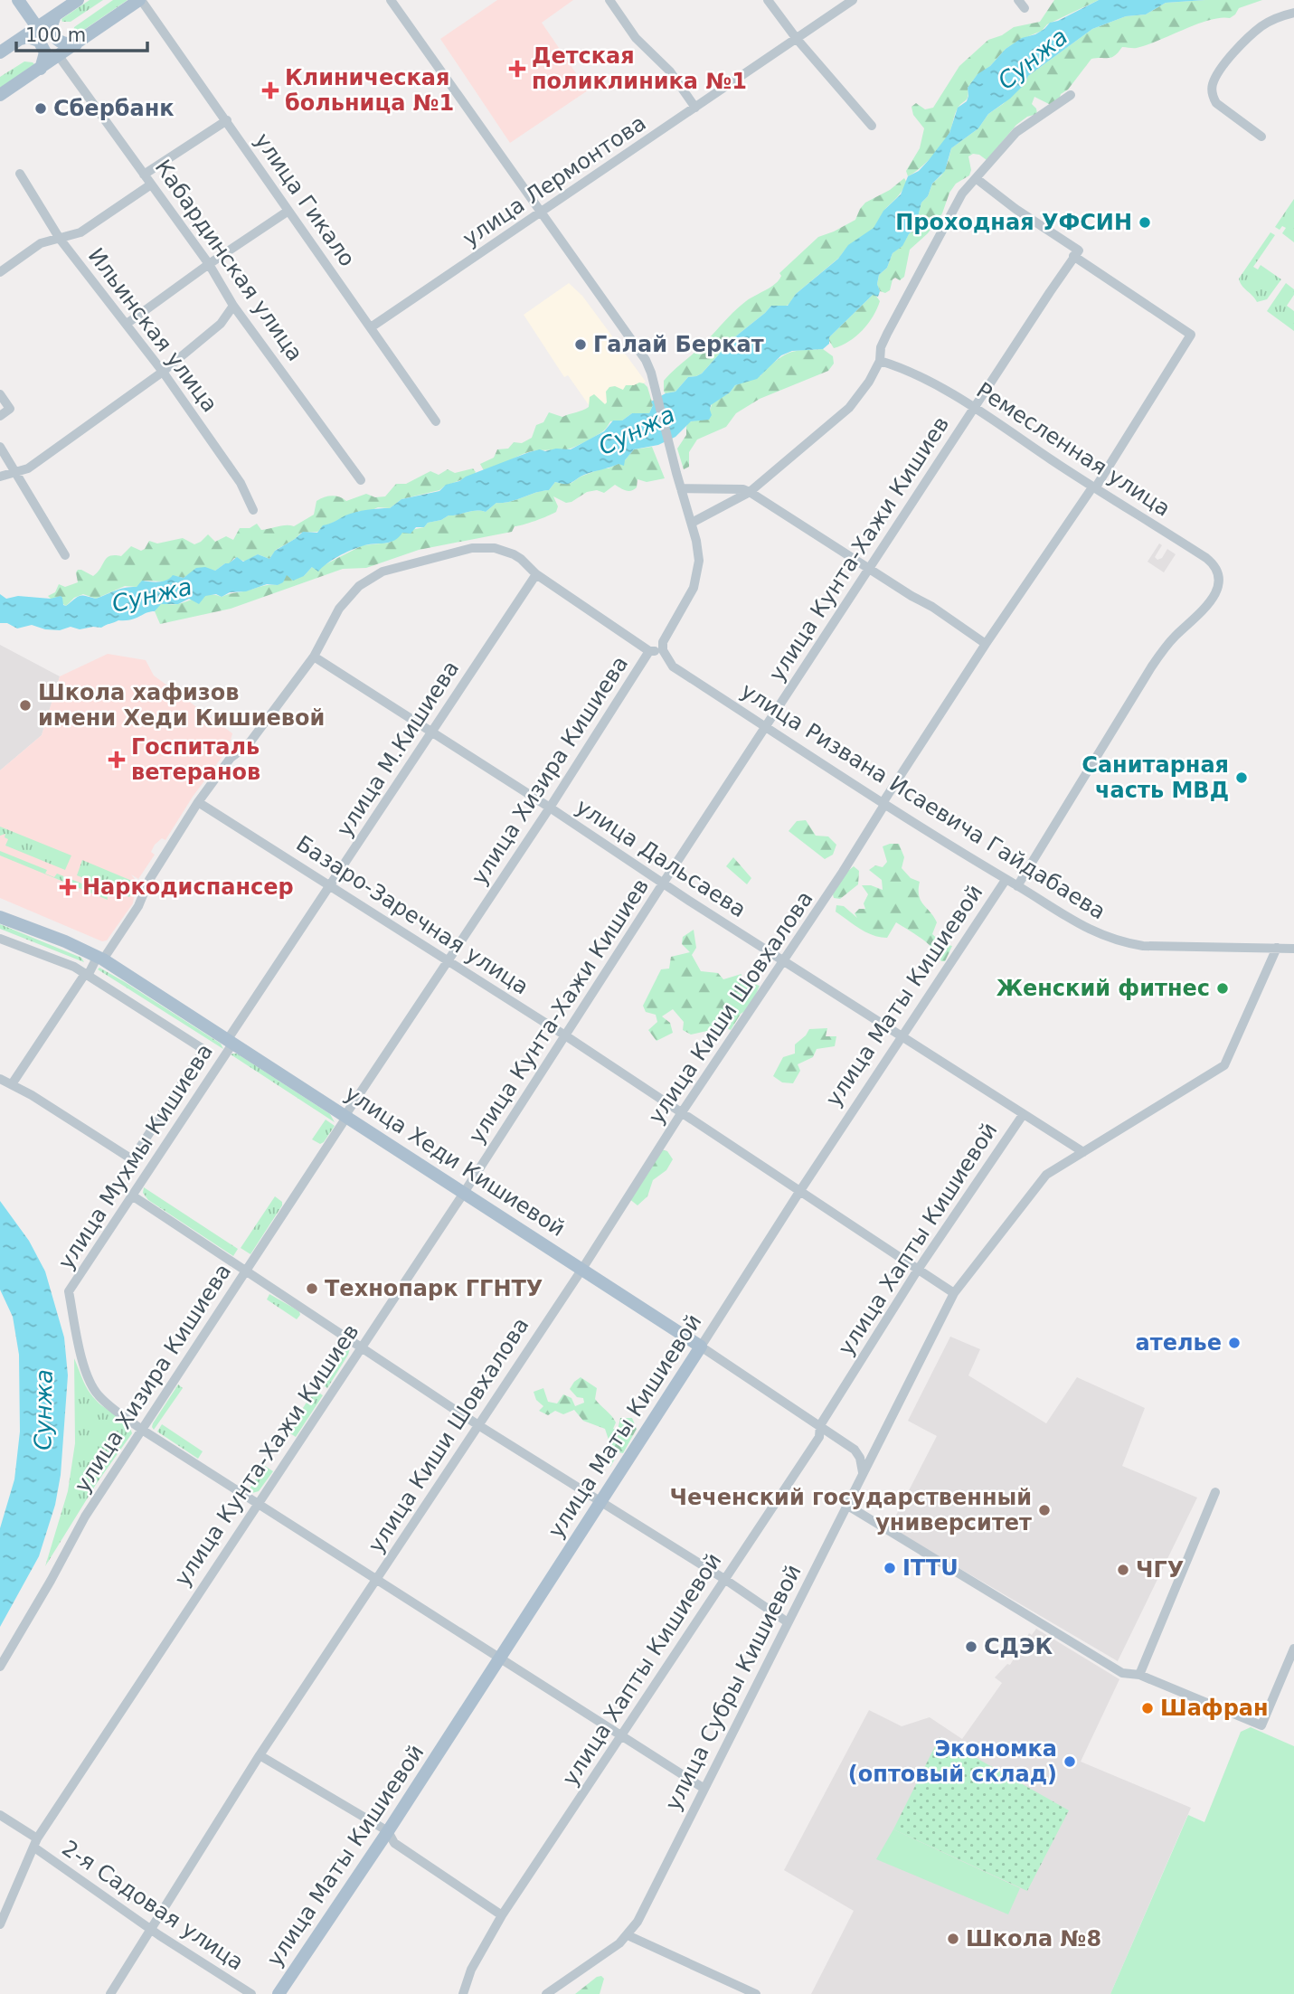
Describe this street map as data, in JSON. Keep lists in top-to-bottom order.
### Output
{
  "streets": {
    "main road": ["улица Маты Кишиевой", "улица Хеди Кишиевой"],
    "street": [
      "улица Лермонтова",
      "улица Гикало",
      "Кабардинская улица",
      "Ильинская улица",
      "Ремесленная улица",
      "улица Кунта-Хажи Кишиев",
      "улица М.Кишиева",
      "улица Хизира Кишиева",
      "улица Ризвана Исаевича Гайдабаева",
      "улица Дальсаева",
      "Базаро-Заречная улица",
      "улица Киши Шовхалова",
      "улица Мухмы Кишиева",
      "улица Хапты Кишиевой",
      "улица Субры Кишиевой",
      "2-я Садовая улица"
    ]
  },
  "crossings": [
    ["улица Лермонтова", "улица Гикало"],
    ["улица Лермонтова", "улица Хизира Кишиева"],
    ["Ремесленная улица", "улица Кунта-Хажи Кишиев"],
    ["Ремесленная улица", "улица Маты Кишиевой"],
    ["Ремесленная улица", "улица Киши Шовхалова"],
    ["улица Кунта-Хажи Кишиев", "улица Ризвана Исаевича Гайдабаева"],
    ["улица Кунта-Хажи Кишиев", "улица Дальсаева"],
    ["улица Кунта-Хажи Кишиев", "Базаро-Заречная улица"],
    ["улица Кунта-Хажи Кишиев", "улица Киши Шовхалова"],
    ["улица Кунта-Хажи Кишиев", "улица Хеди Кишиевой"],
    ["улица Кунта-Хажи Кишиев", "2-я Садовая улица"],
    ["улица М.Кишиева", "улица Дальсаева"],
    ["улица М.Кишиева", "Базаро-Заречная улица"],
    ["улица М.Кишиева", "улица Мухмы Кишиева"],
    ["улица М.Кишиева", "улица Хеди Кишиевой"],
    ["улица Хизира Кишиева", "улица Ризвана Исаевича Гайдабаева"],
    ["улица Хизира Кишиева", "улица Дальсаева"],
    ["улица Хизира Кишиева", "Базаро-Заречная улица"],
    ["улица Хизира Кишиева", "улица Мухмы Кишиева"],
    ["улица Хизира Кишиева", "улица Хеди Кишиевой"],
    ["улица Ризвана Исаевича Гайдабаева", "улица Маты Кишиевой"],
    ["улица Ризвана Исаевича Гайдабаева", "улица Киши Шовхалова"],
    ["улица Ризвана Исаевича Гайдабаева", "улица Субры Кишиевой"],
    ["улица Дальсаева", "улица Маты Кишиевой"],
    ["улица Дальсаева", "улица Киши Шовхалова"],
    ["улица Дальсаева", "улица Хапты Кишиевой"],
    ["улица Дальсаева", "улица Субры Кишиевой"],
    ["Базаро-Заречная улица", "улица Маты Кишиевой"],
    ["Базаро-Заречная улица", "улица Киши Шовхалова"],
    ["Базаро-Заречная улица", "улица Хапты Кишиевой"],
    ["Базаро-Заречная улица", "улица Субры Кишиевой"],
    ["улица Маты Кишиевой", "улица Хеди Кишиевой"],
    ["улица Киши Шовхалова", "улица Хеди Кишиевой"],
    ["улица Киши Шовхалова", "2-я Садовая улица"],
    ["улица Мухмы Кишиева", "улица Хеди Кишиевой"],
    ["улица Хеди Кишиевой", "улица Хапты Кишиевой"],
    ["улица Хеди Кишиевой", "улица Субры Кишиевой"]
  ],
  "water": ["Сунжа"],
  "places": {
    "health": [
      "Детская поликлиника №1",
      "Клиническая больница №1",
      "Госпиталь ветеранов",
      "Наркодиспансер"
    ],
    "other": [
      "Сбербанк",
      "Проходная УФСИН",
      "Галай Беркат",
      "Школа хафизов имени Хеди Кишиевой",
      "Санитарная часть МВД",
      "Женский фитнес",
      "Технопарк ГГНТУ",
      "ателье",
      "Чеченский государственный университет",
      "ITTU",
      "ЧГУ",
      "СДЭК",
      "Шафран",
      "Экономка (оптовый склад)",
      "Школа №8"
    ]
  },
  "scale_bar": "100 m"
}
